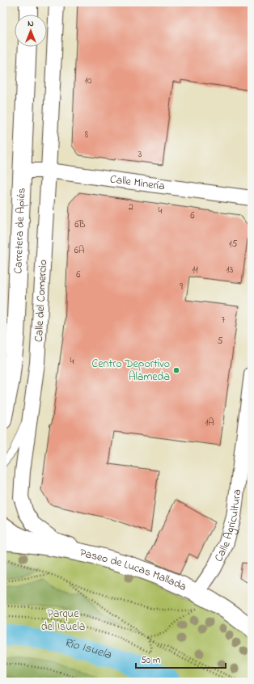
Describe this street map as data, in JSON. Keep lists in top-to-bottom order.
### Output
{
  "streets": {
    "street": [
      "Calle Minería",
      "Carretera de Apiés",
      "Calle del Comercio",
      "Calle Agricultura",
      "Paseo de Lucas Mallada"
    ]
  },
  "crossings": [
    ["Calle Minería", "Carretera de Apiés"],
    ["Calle Minería", "Calle del Comercio"],
    ["Calle del Comercio", "Paseo de Lucas Mallada"],
    ["Calle Agricultura", "Paseo de Lucas Mallada"]
  ],
  "water": ["Río Isuela"],
  "parks": ["Parque del Isuela"],
  "places": ["Centro Deportivo Alameda"],
  "house_numbers": [
    "10",
    "8",
    "3",
    "2",
    "4",
    "6",
    "6B",
    "15",
    "6A",
    "11",
    "13",
    "6",
    "9",
    "7",
    "5",
    "4",
    "1A"
  ],
  "scale_bar": "50 m",
  "north": "top"
}
